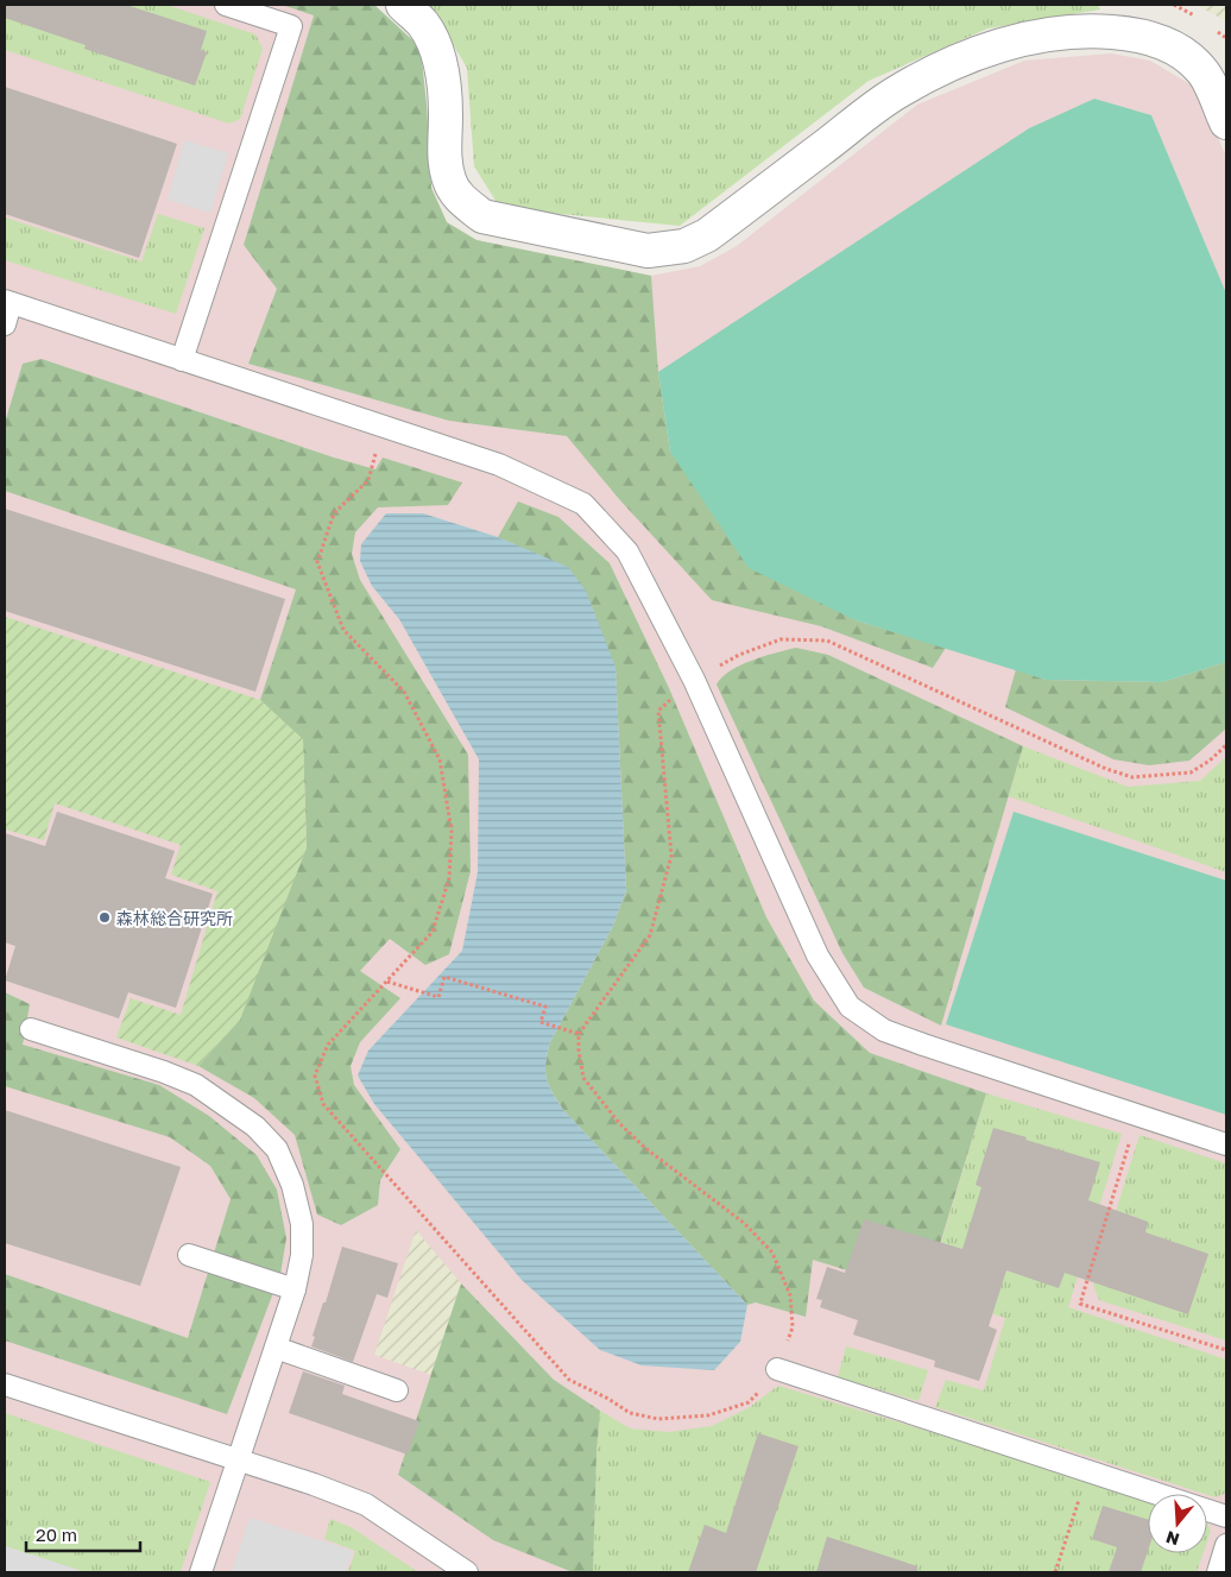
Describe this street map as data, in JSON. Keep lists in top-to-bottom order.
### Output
{
  "places": ["森林総合研究所"],
  "scale_bar": "20 m",
  "north": "bottom"
}
